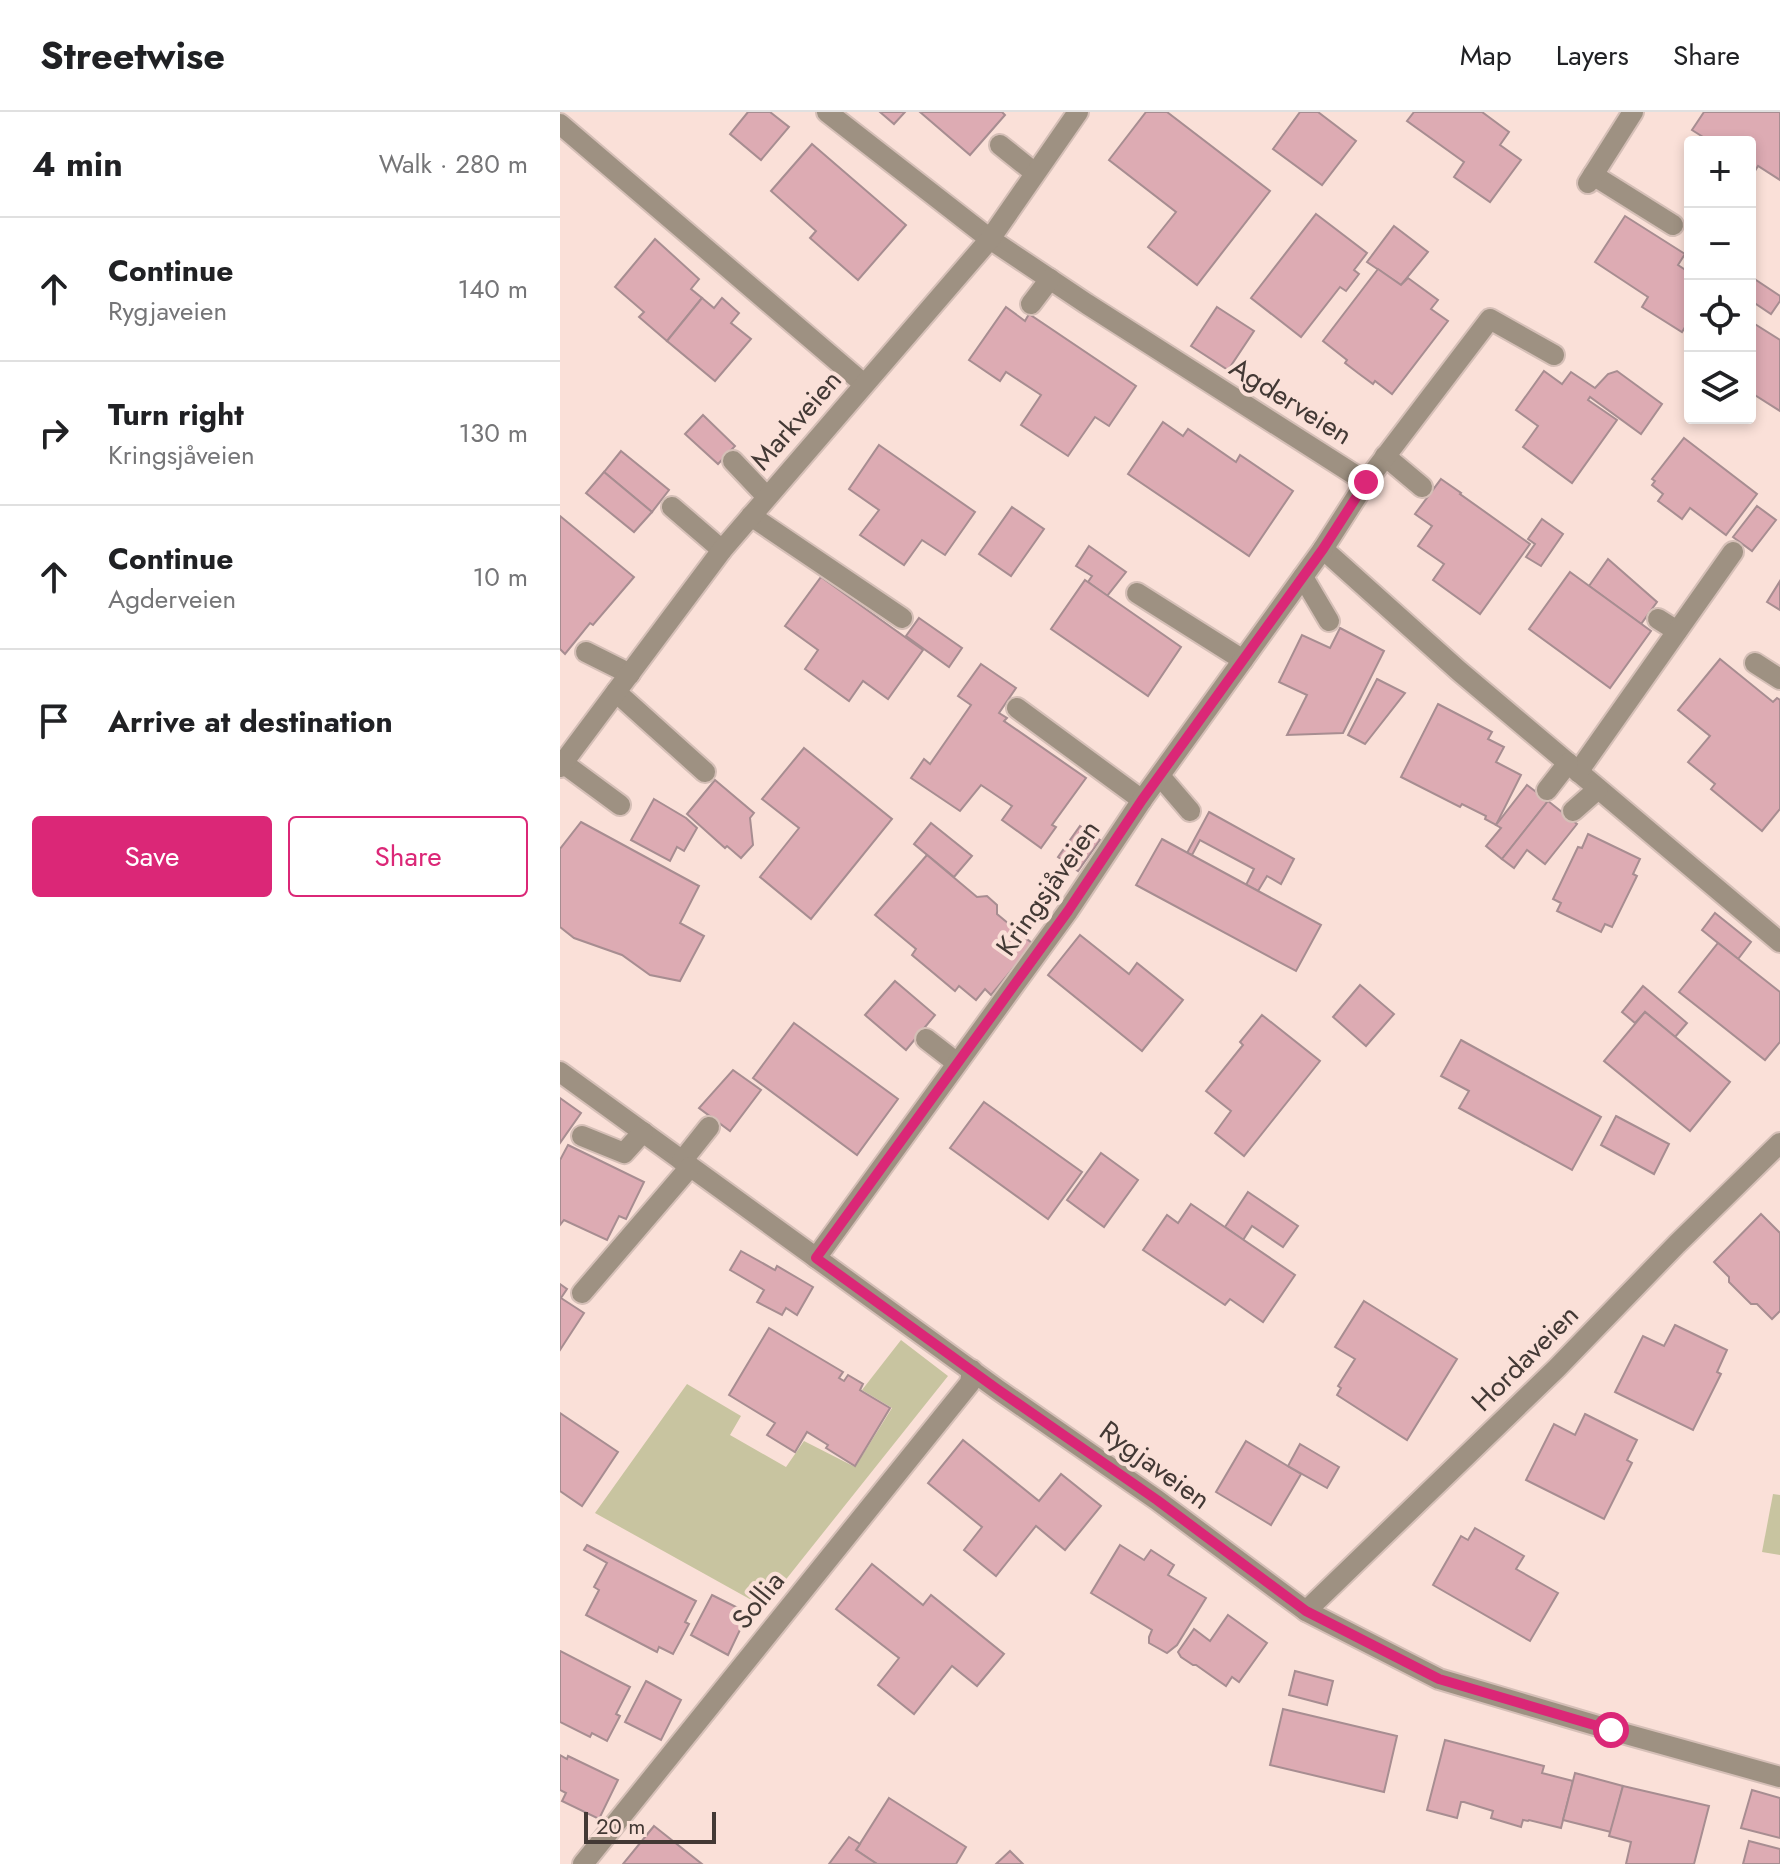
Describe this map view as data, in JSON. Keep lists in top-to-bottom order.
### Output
{
  "streets": {
    "street": [
      "Agderveien",
      "Markveien",
      "Kringsjåveien",
      "Hordaveien",
      "Rygjaveien",
      "Sollia"
    ]
  },
  "crossings": [
    ["Agderveien", "Markveien"],
    ["Agderveien", "Kringsjåveien"],
    ["Kringsjåveien", "Rygjaveien"],
    ["Hordaveien", "Rygjaveien"],
    ["Rygjaveien", "Sollia"]
  ],
  "scale_bar": "20 m",
  "page": {
    "header": "Streetwise",
    "nav": ["Map", "Layers", "Share"],
    "heading": ["4 min", "Walk · 280 m"],
    "map_buttons": ["+", "−"],
    "list": [
      ["Continue", "Rygjaveien", "140 m"],
      ["Turn right", "Kringsjåveien", "130 m"],
      ["Continue", "Agderveien", "10 m"],
      "Arrive at destination"
    ],
    "buttons": ["Save", "Share"],
    "scale": "20 m"
  }
}
